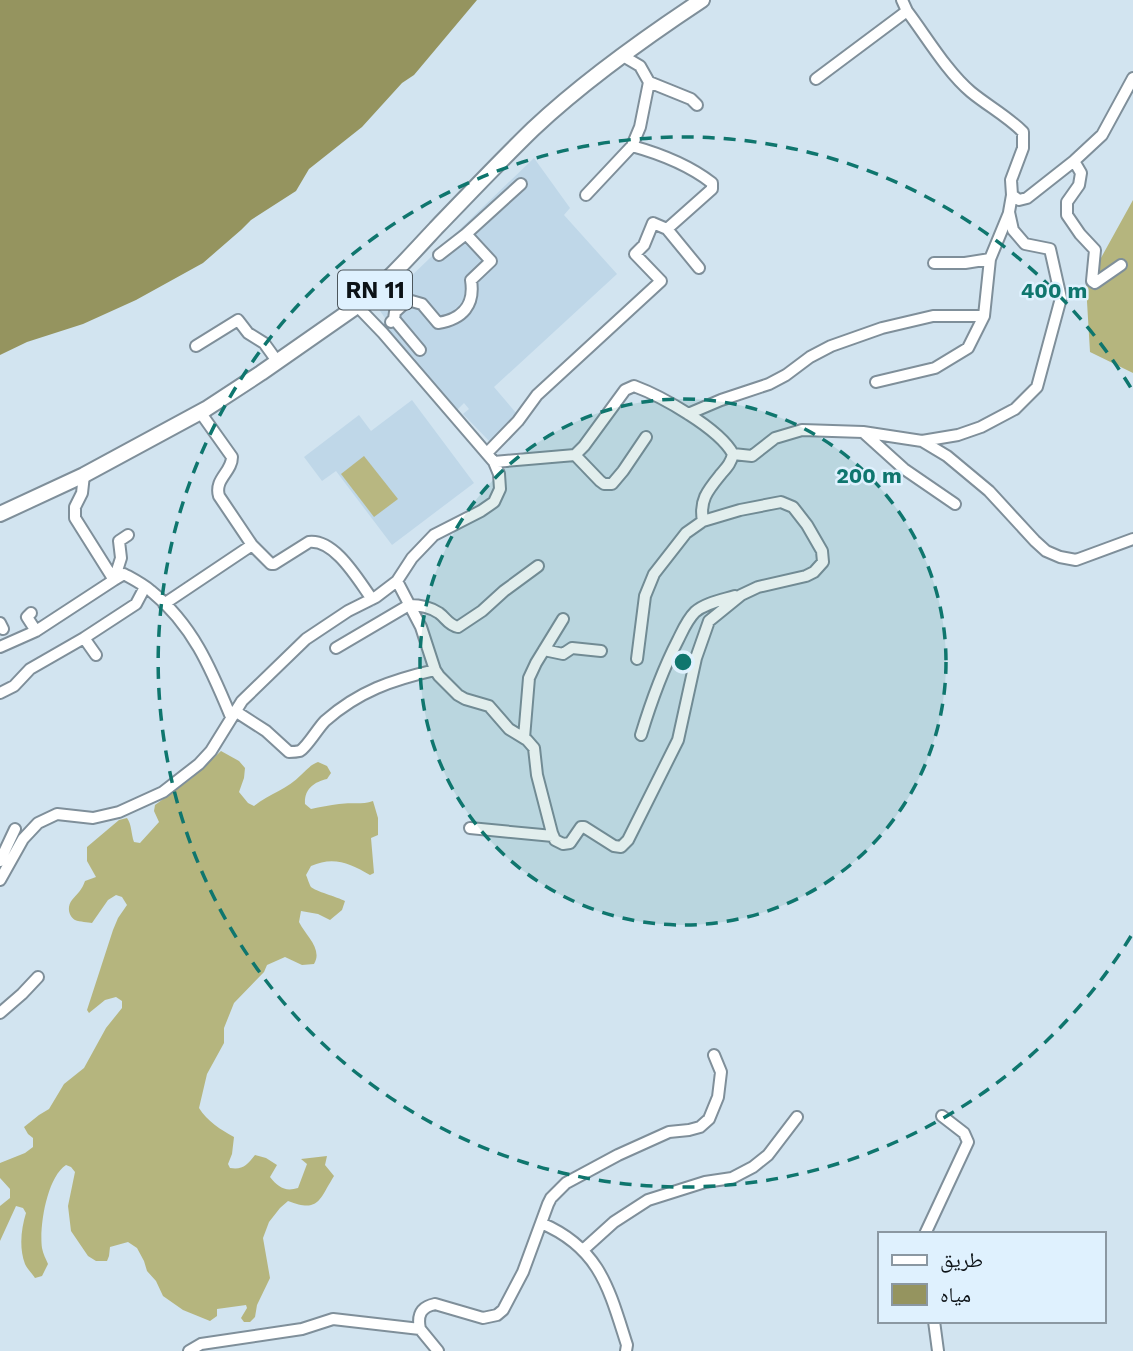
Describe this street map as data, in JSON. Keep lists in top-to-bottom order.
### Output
{
  "streets": {
    "main road": ["RN 11"]
  },
  "legend": ["طريق", "مياه"],
  "rings": ["400 m", "200 m"]
}
